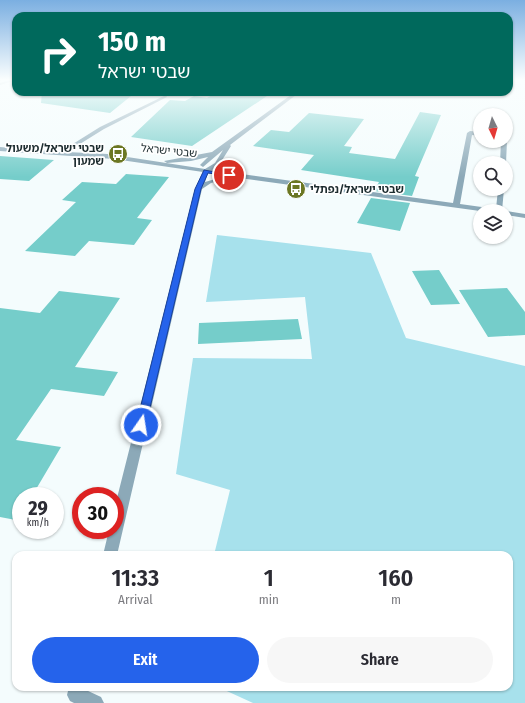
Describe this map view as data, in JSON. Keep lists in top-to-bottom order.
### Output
{
  "streets": {
    "street": ["שבטי ישראל"]
  },
  "places": {
    "bus stop": ["שבטי ישראל/משעול שמעון", "שבטי ישראל/נפתלי"]
  },
  "north": "bottom",
  "page": {
    "turn": ["150 m", "שבטי ישראל"],
    "speed": "29 km/h",
    "limit": "30",
    "eta": [
      "11:33",
      "Arrival",
      "1",
      "min",
      "160",
      "m"
    ],
    "buttons": ["Exit", "Share"]
  }
}
